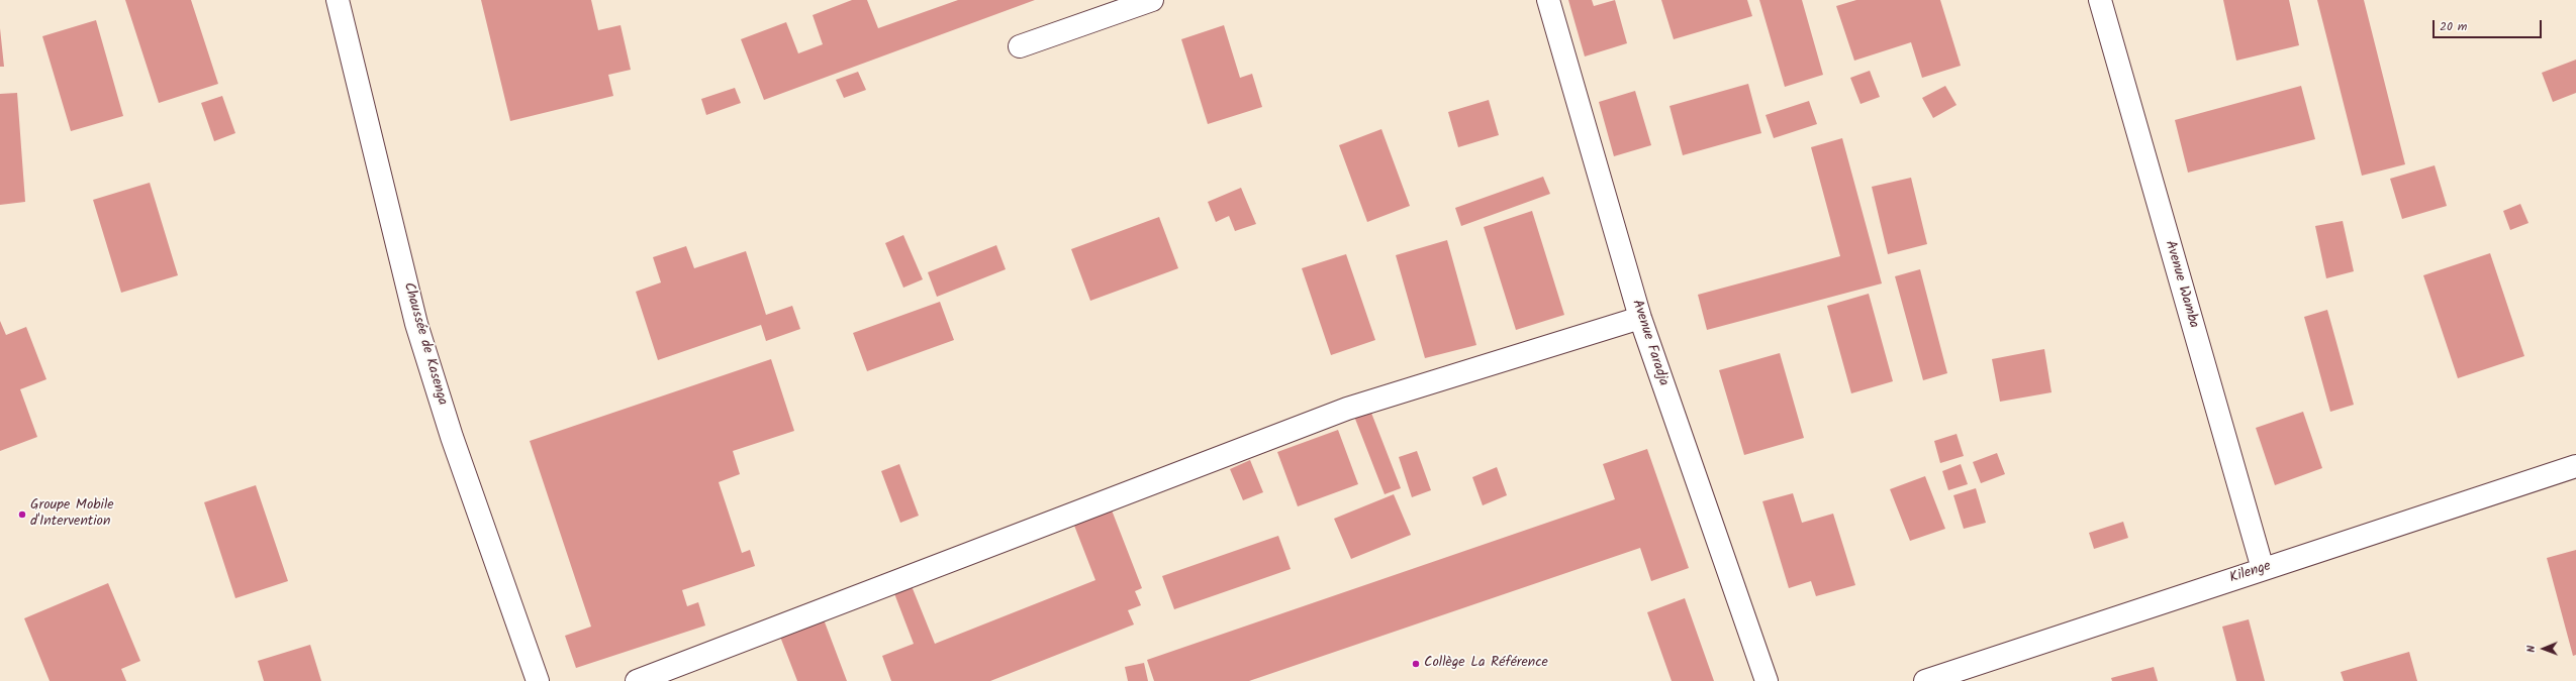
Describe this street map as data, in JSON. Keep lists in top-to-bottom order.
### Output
{
  "streets": {
    "street": [
      "Avenue Wamba",
      "Avenue Faradja",
      "Chaussée de Kasenga",
      "Kilenge"
    ]
  },
  "crossings": [
    ["Avenue Wamba", "Kilenge"]
  ],
  "places": ["Groupe Mobile d'Intervention", "Collège La Référence"],
  "scale_bar": "20 m",
  "north": "left"
}
